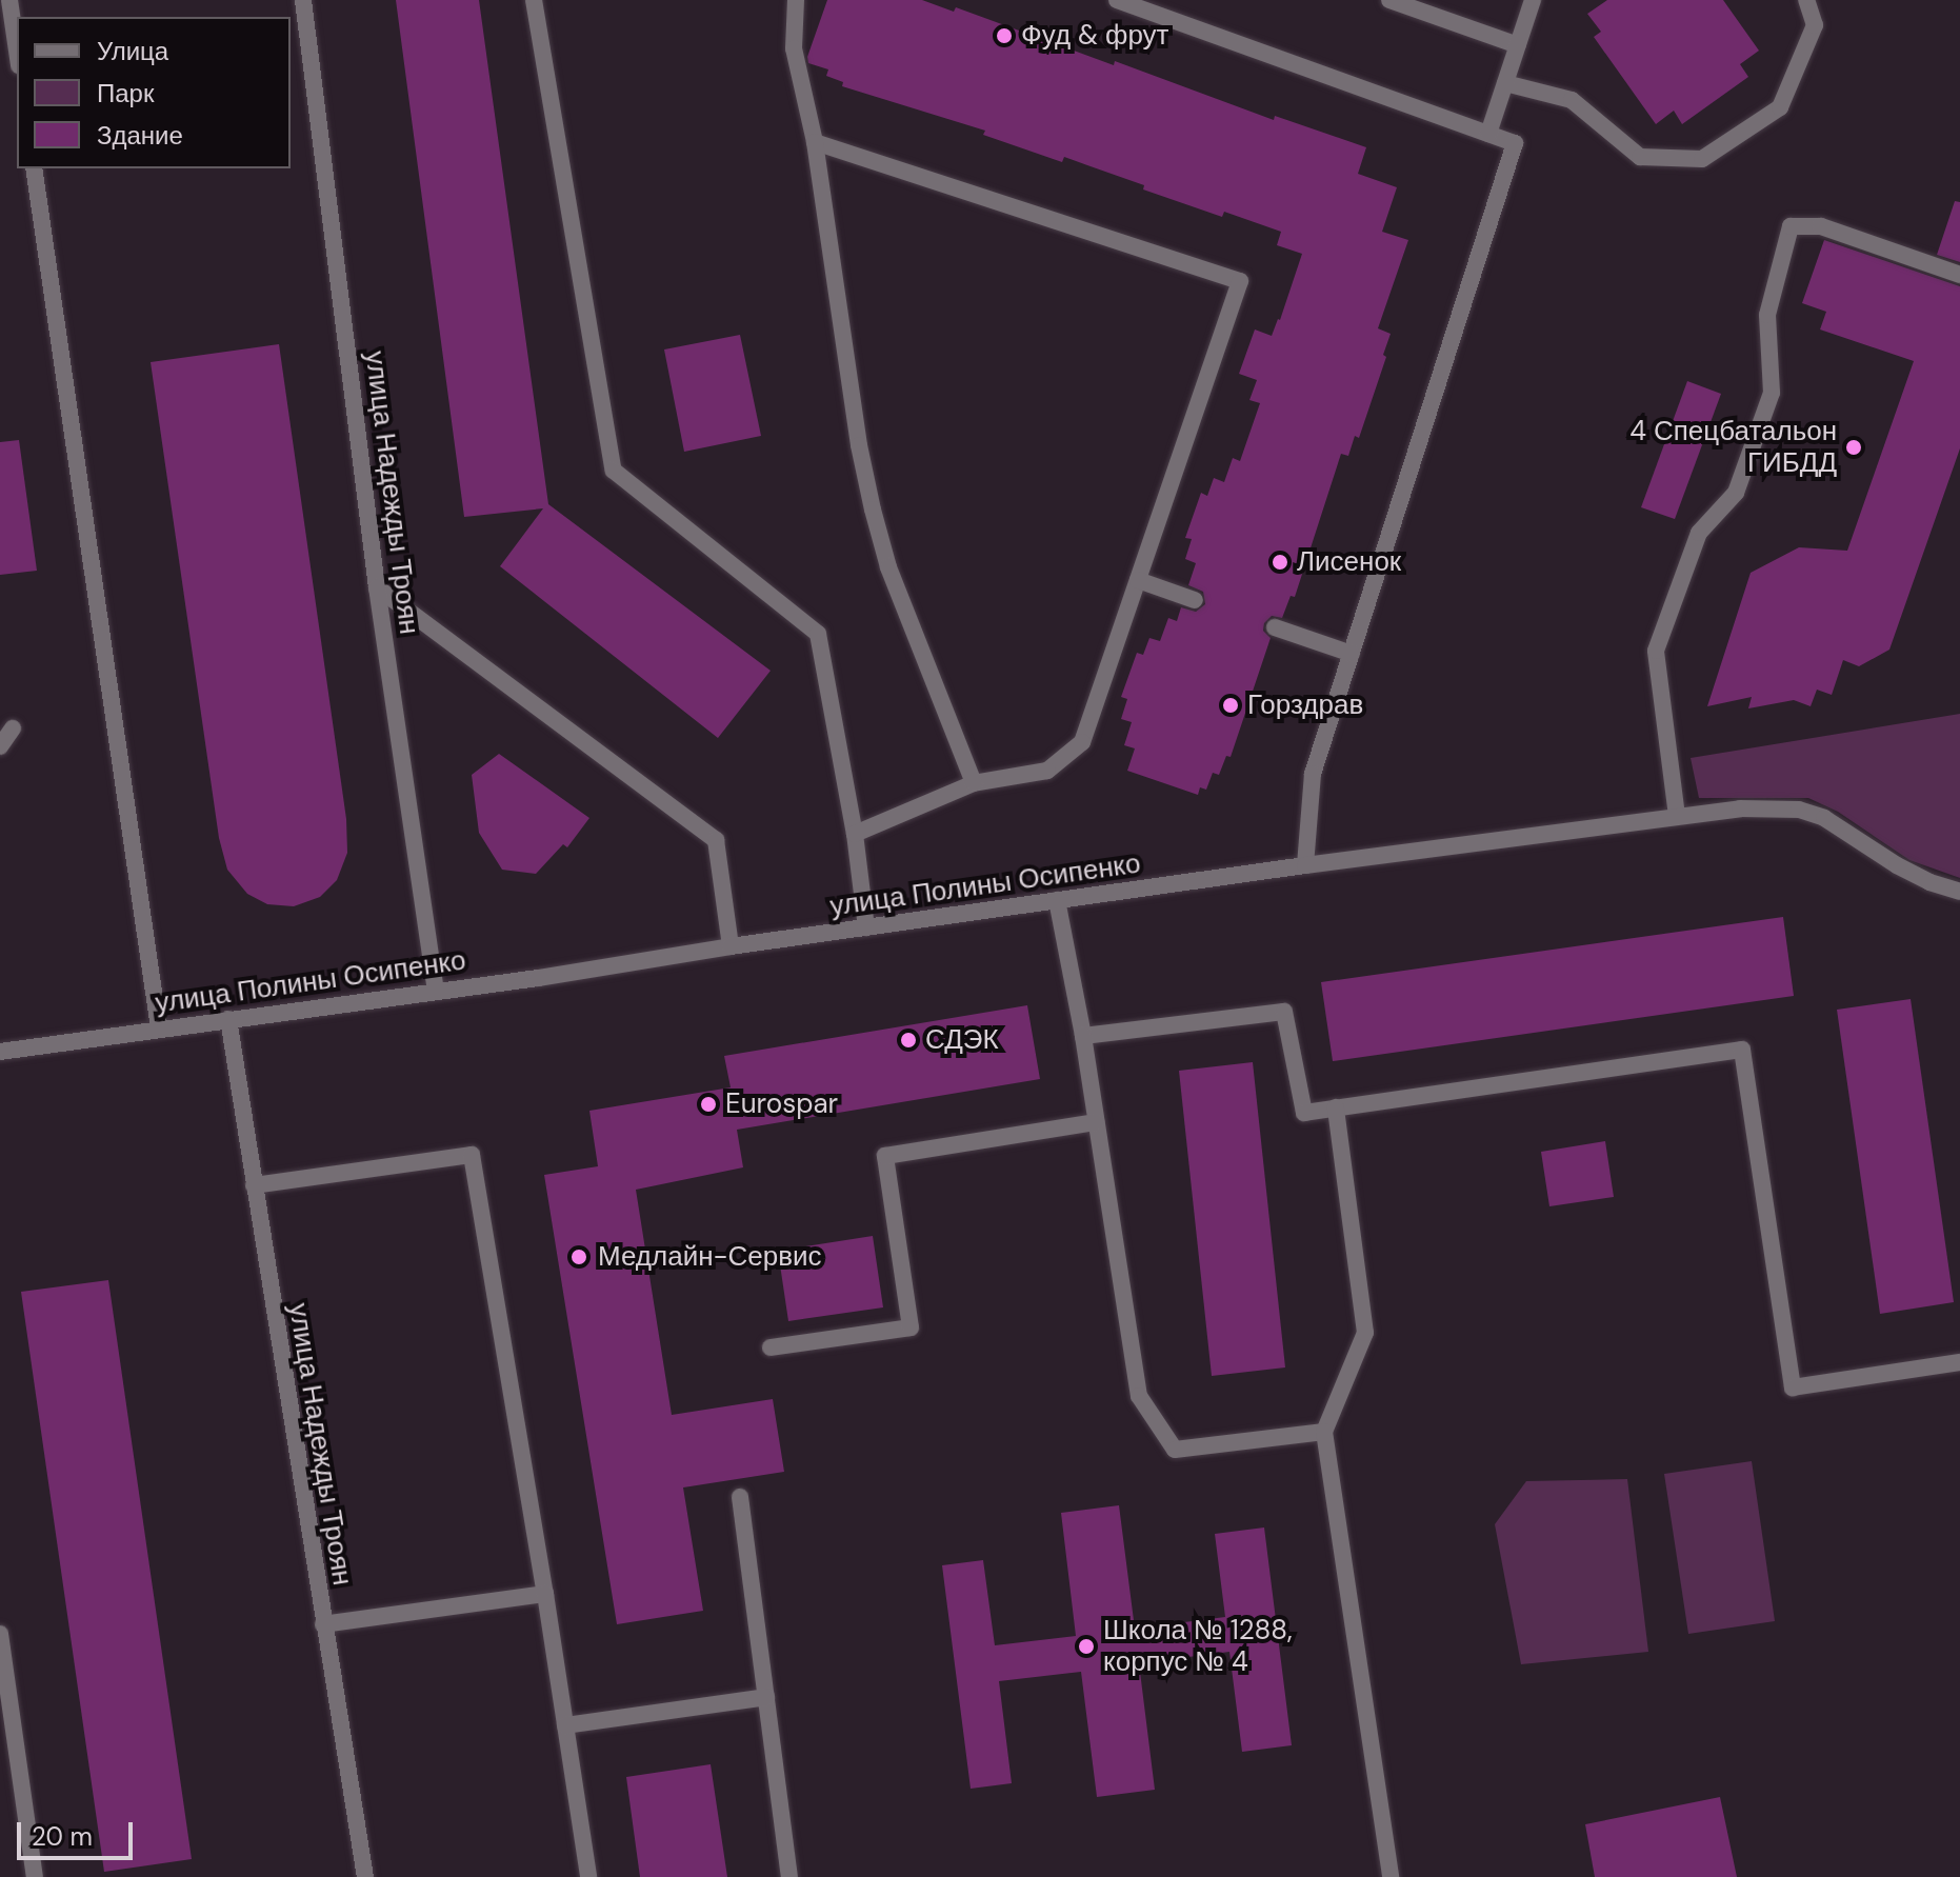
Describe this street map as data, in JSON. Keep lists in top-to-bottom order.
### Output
{
  "streets": {
    "street": ["улица Надежды Троян", "улица Полины Осипенко"]
  },
  "crossings": [
    ["улица Надежды Троян", "улица Полины Осипенко"]
  ],
  "places": [
    "Фуд & фрут",
    "4 Спецбатальон ГИБДД",
    "Лисенок",
    "Горздрав",
    "СДЭК",
    "Eurospar",
    "Медлайн-Сервис",
    "Школа № 1288, корпус № 4"
  ],
  "legend": ["Улица", "Парк", "Здание"],
  "scale_bar": "20 m"
}
